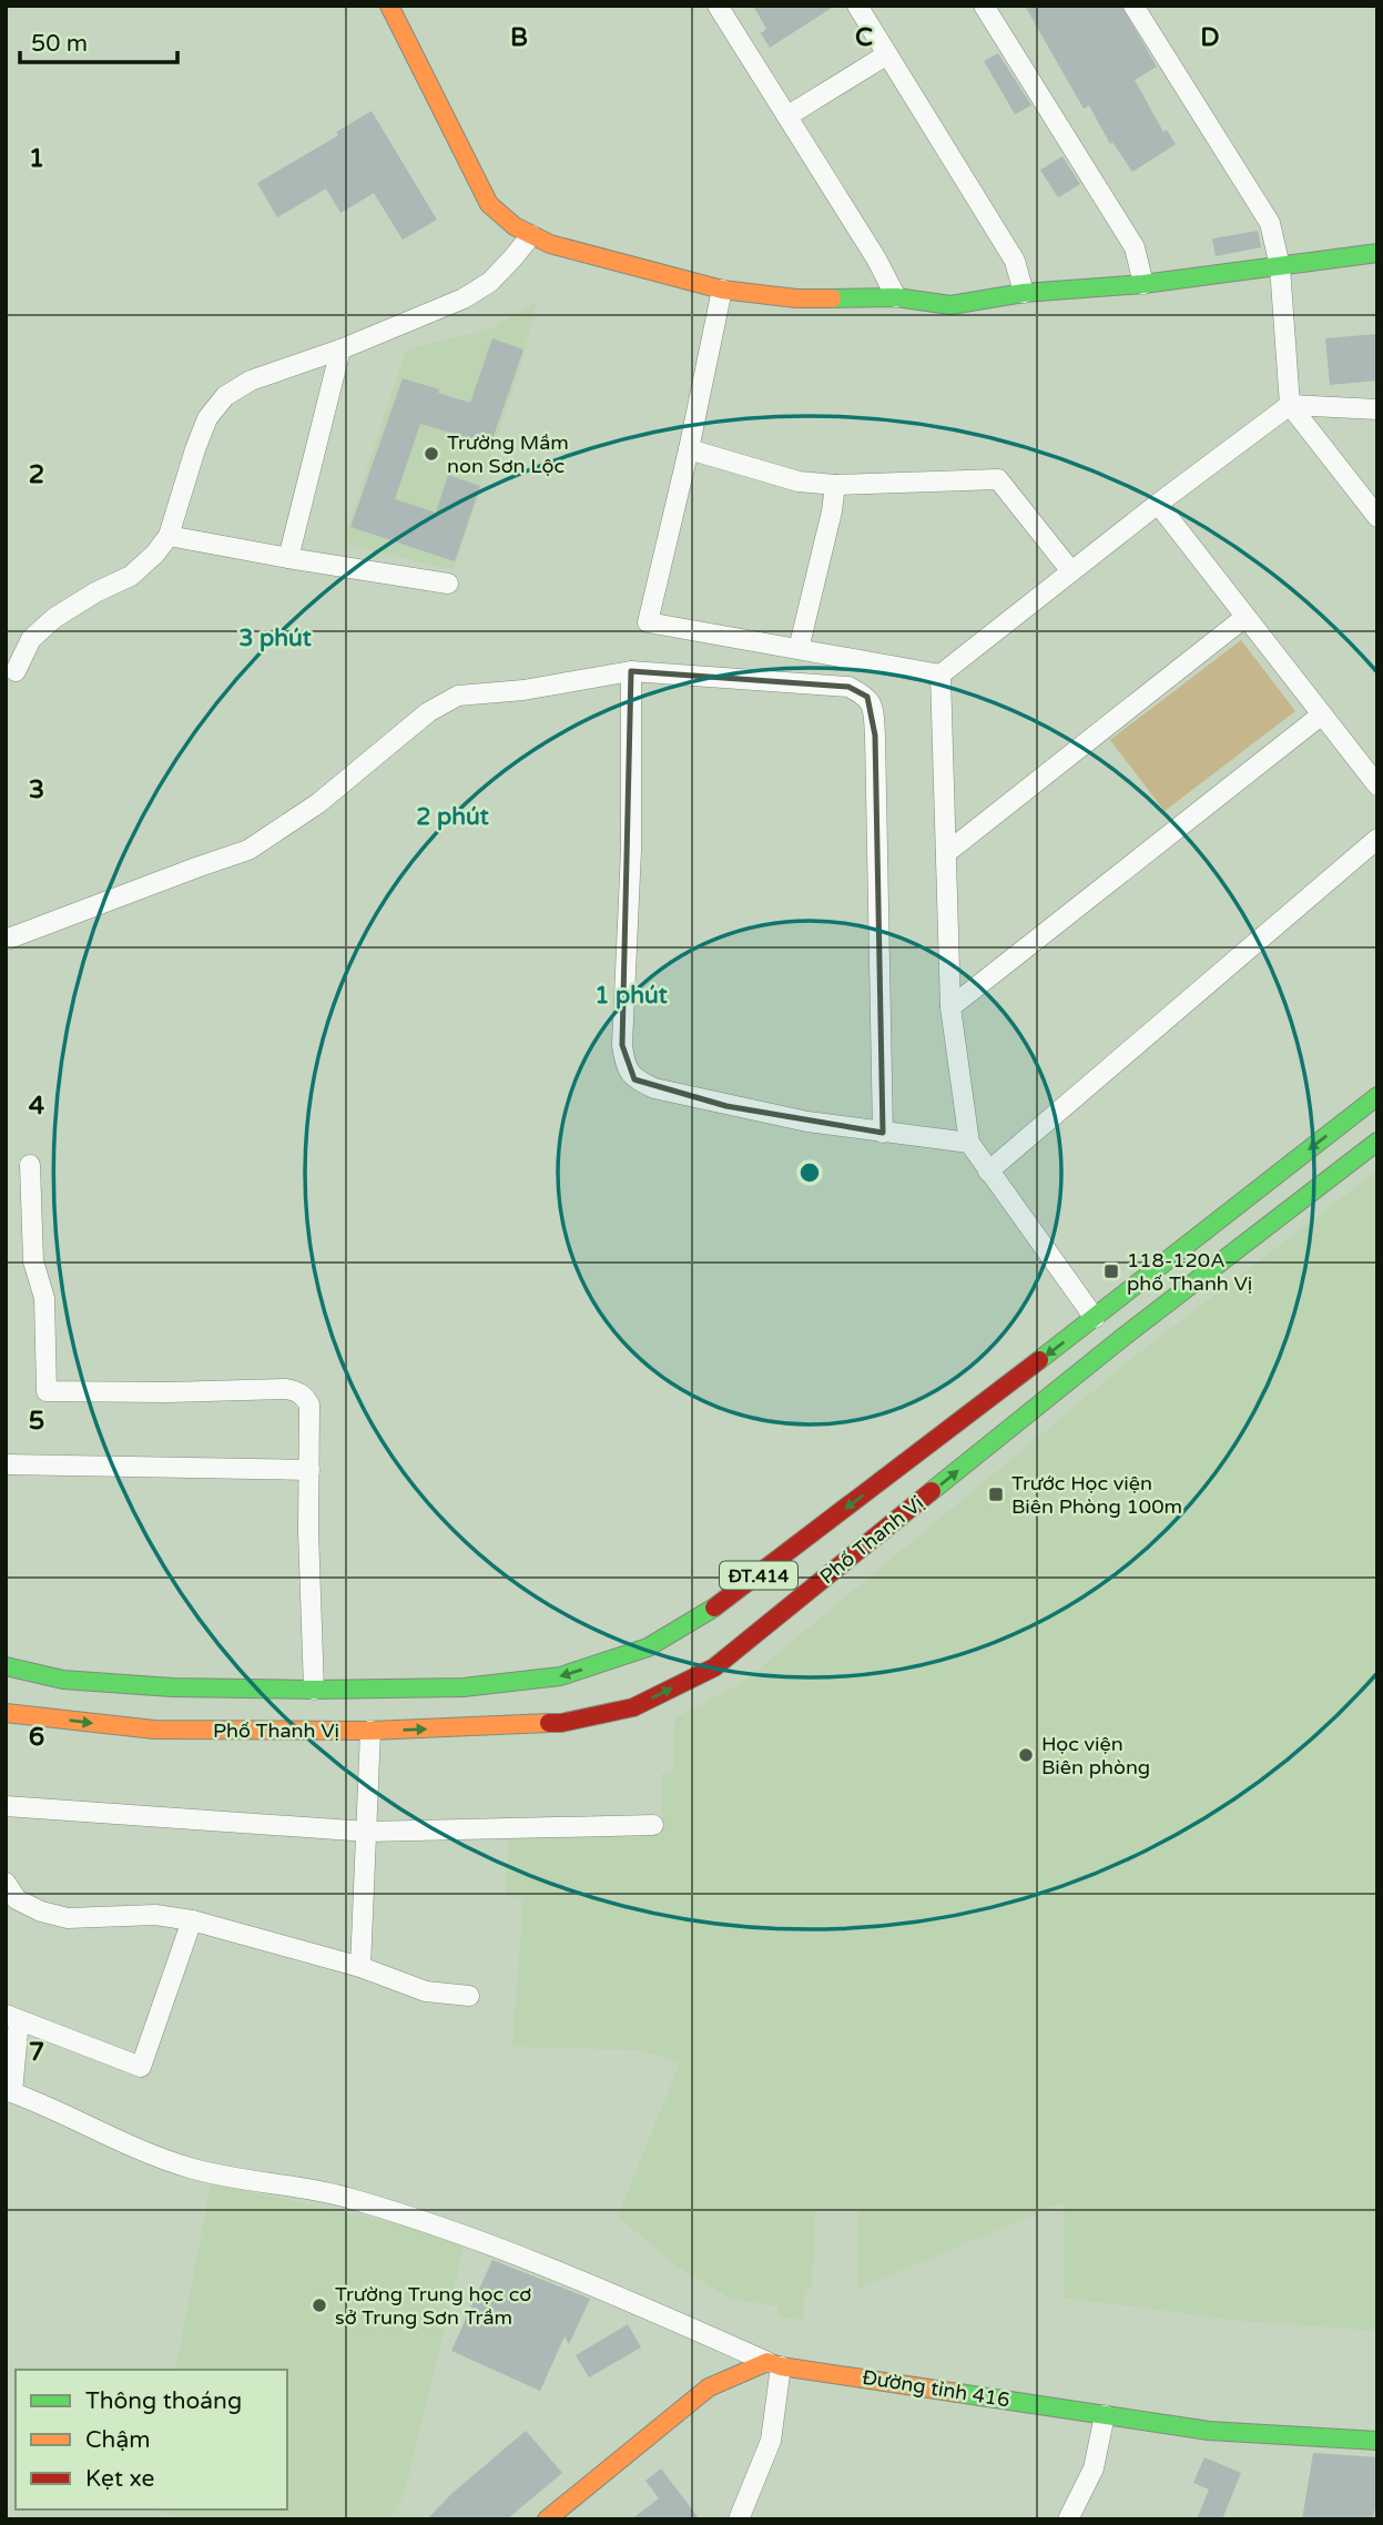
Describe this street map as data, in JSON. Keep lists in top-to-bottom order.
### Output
{
  "streets": {
    "main road": ["Phố Thanh Vị", "ĐT.414", "Đường tỉnh 416"]
  },
  "places": {
    "other": ["Trường Mầm non Sơn Lộc", "Học viện Biên phòng", "Trường Trung học cơ sở Trung Sơn Trầm"],
    "transit": ["118-120A phố Thanh Vị", "Trước Học viện Biên Phòng 100m"]
  },
  "legend": ["Thông thoáng", "Chậm", "Kẹt xe"],
  "scale_bar": "50 m",
  "grid": {
    "columns": ["B", "C", "D"],
    "rows": [
      "1",
      "2",
      "3",
      "4",
      "5",
      "6",
      "7"
    ]
  },
  "rings": ["3 phút", "2 phút", "1 phút"]
}
